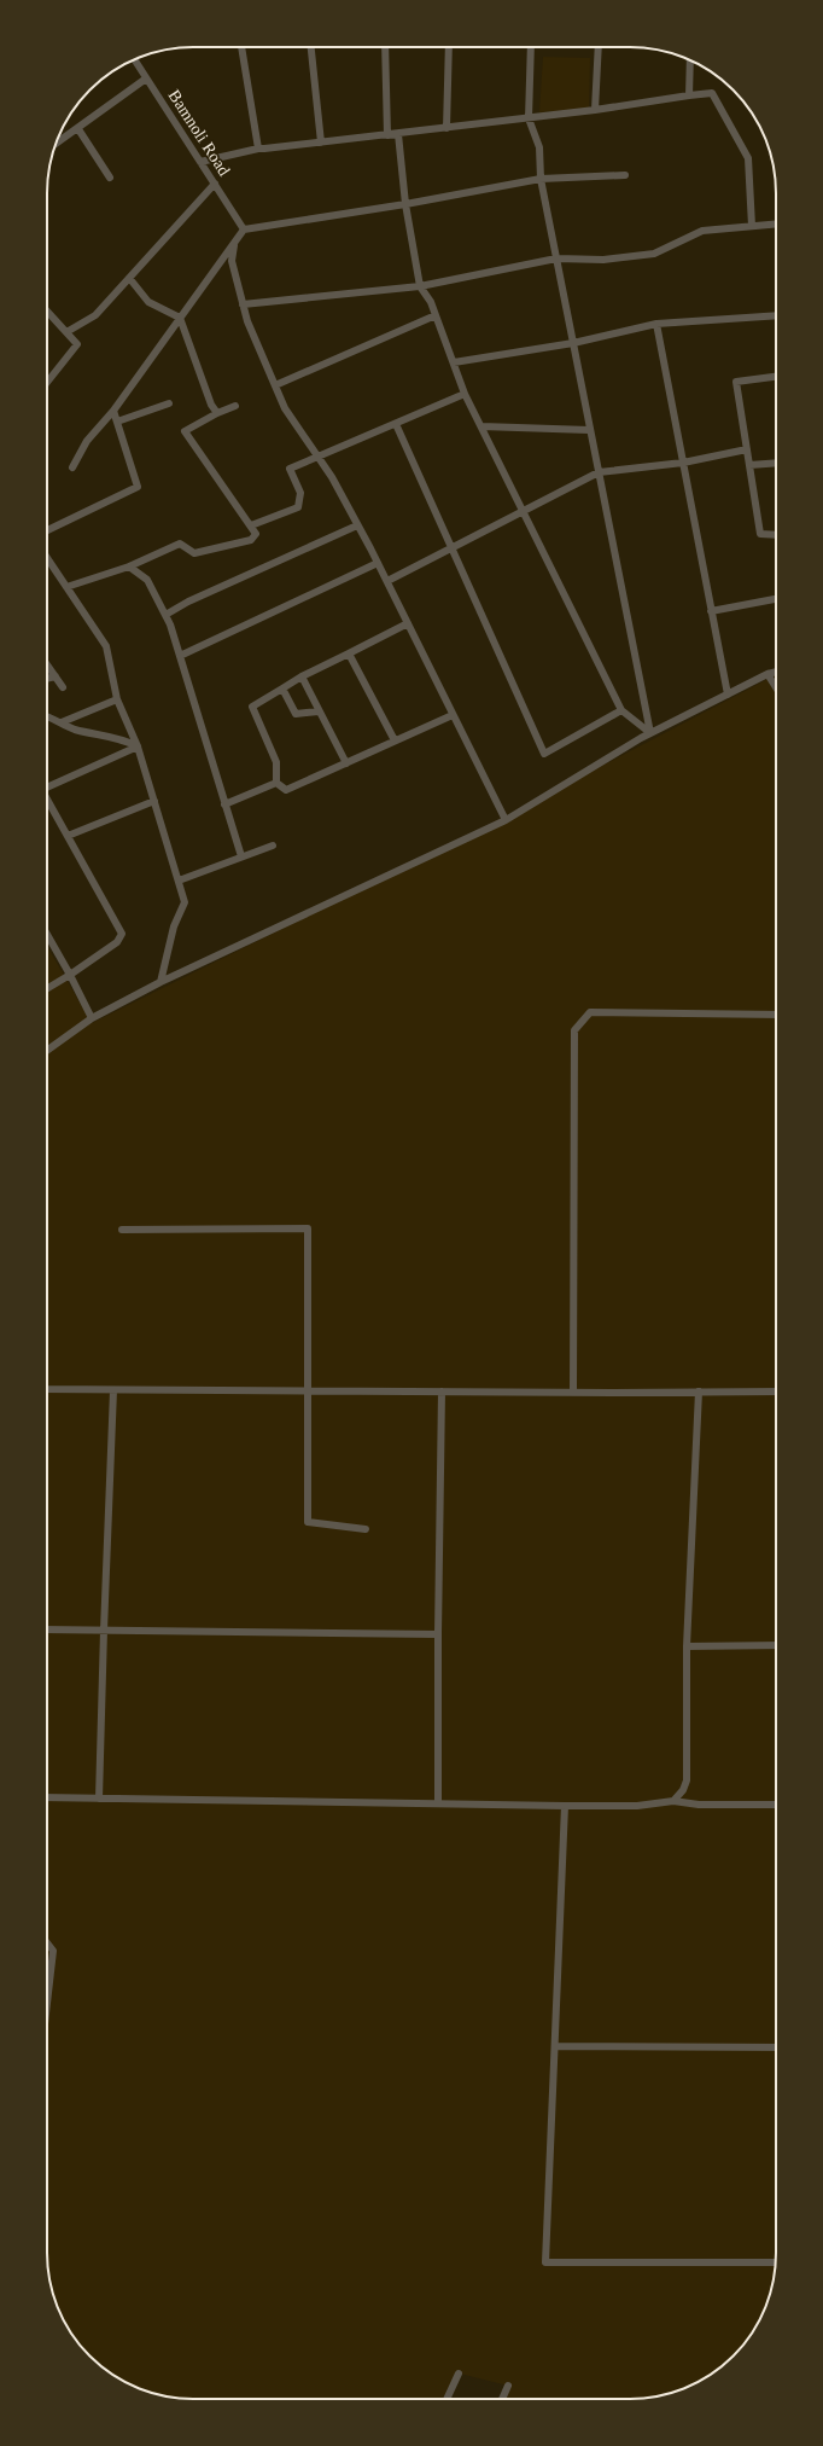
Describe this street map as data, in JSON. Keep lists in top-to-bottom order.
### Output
{
  "streets": {
    "street": ["Bamnoli Road"]
  }
}
